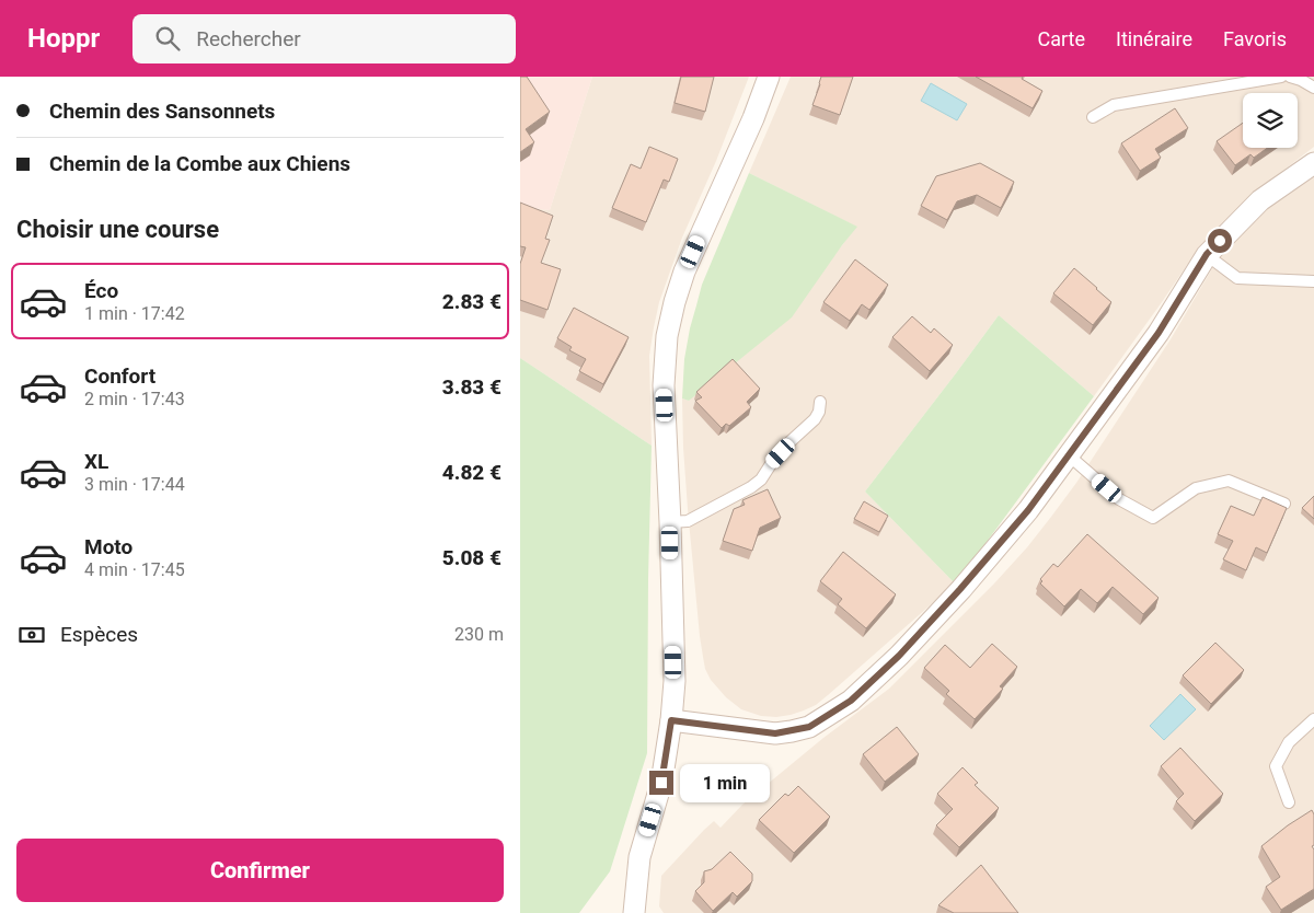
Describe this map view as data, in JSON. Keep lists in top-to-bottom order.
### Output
{
  "page": {
    "header": "Hoppr",
    "search": "Rechercher",
    "nav": ["Carte", "Itinéraire", "Favoris"],
    "banner": ["Chemin des Sansonnets", "Chemin de la Combe aux Chiens"],
    "heading": "Choisir une course",
    "list": [
      {
        "name": "Éco",
        "note": "1 min · 17:42",
        "value": "2.83 €"
      },
      {
        "name": "Confort",
        "note": "2 min · 17:43",
        "value": "3.83 €"
      },
      {
        "name": "XL",
        "note": "3 min · 17:44",
        "value": "4.82 €"
      },
      {
        "name": "Moto",
        "note": "4 min · 17:45",
        "value": "5.08 €"
      }
    ],
    "pay": ["Espèces", "230 m"],
    "bubble": "1 min",
    "buttons": "Confirmer"
  }
}
